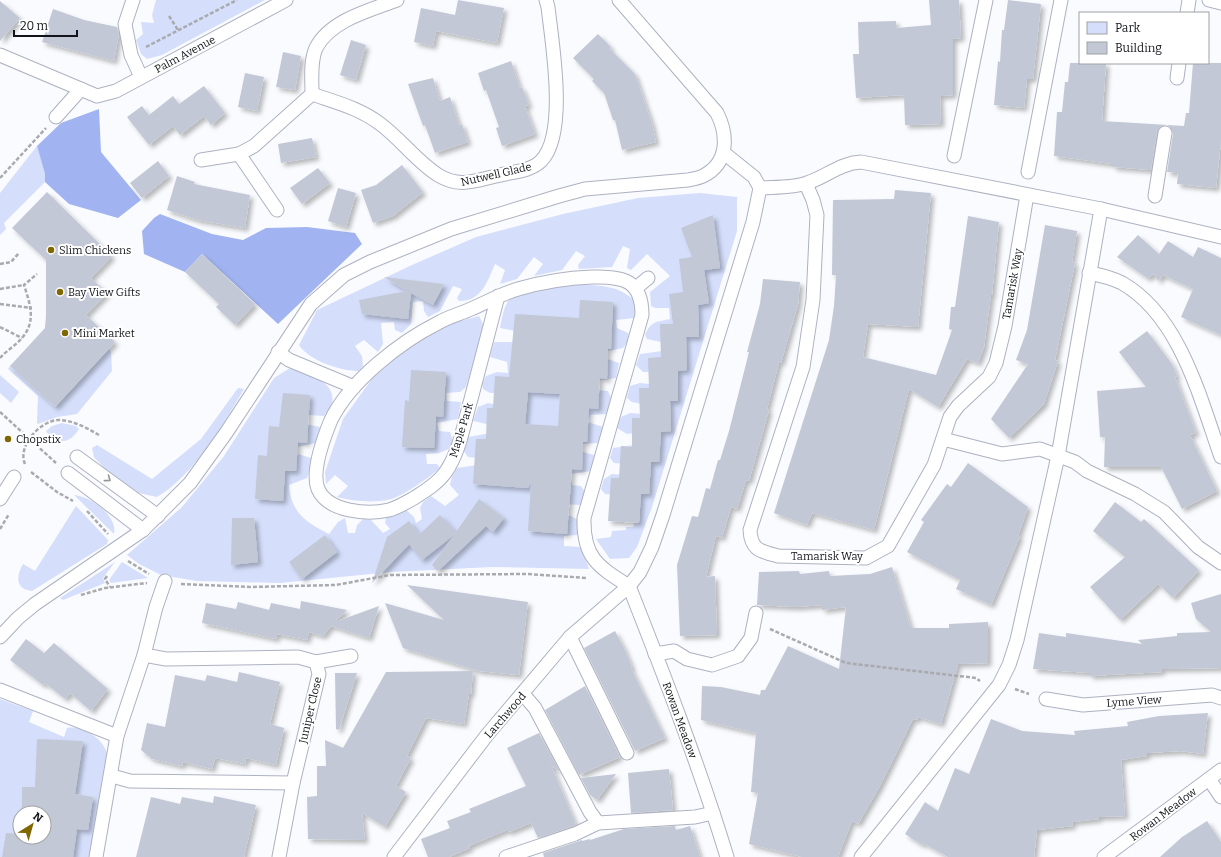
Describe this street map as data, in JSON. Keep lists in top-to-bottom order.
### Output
{
  "streets": {
    "lane": [
      "Palm Avenue",
      "Nutwell Glade",
      "Tamarisk Way",
      "Maple Park",
      "Lyme View",
      "Juniper Close",
      "Larchwood",
      "Rowan Meadow"
    ]
  },
  "crossings": [
    ["Larchwood", "Rowan Meadow"]
  ],
  "places": [
    "Slim Chickens",
    "Bay View Gifts",
    "Mini Market",
    "Chopstix"
  ],
  "legend": ["Park", "Building"],
  "scale_bar": "20 m",
  "north": "top right"
}
